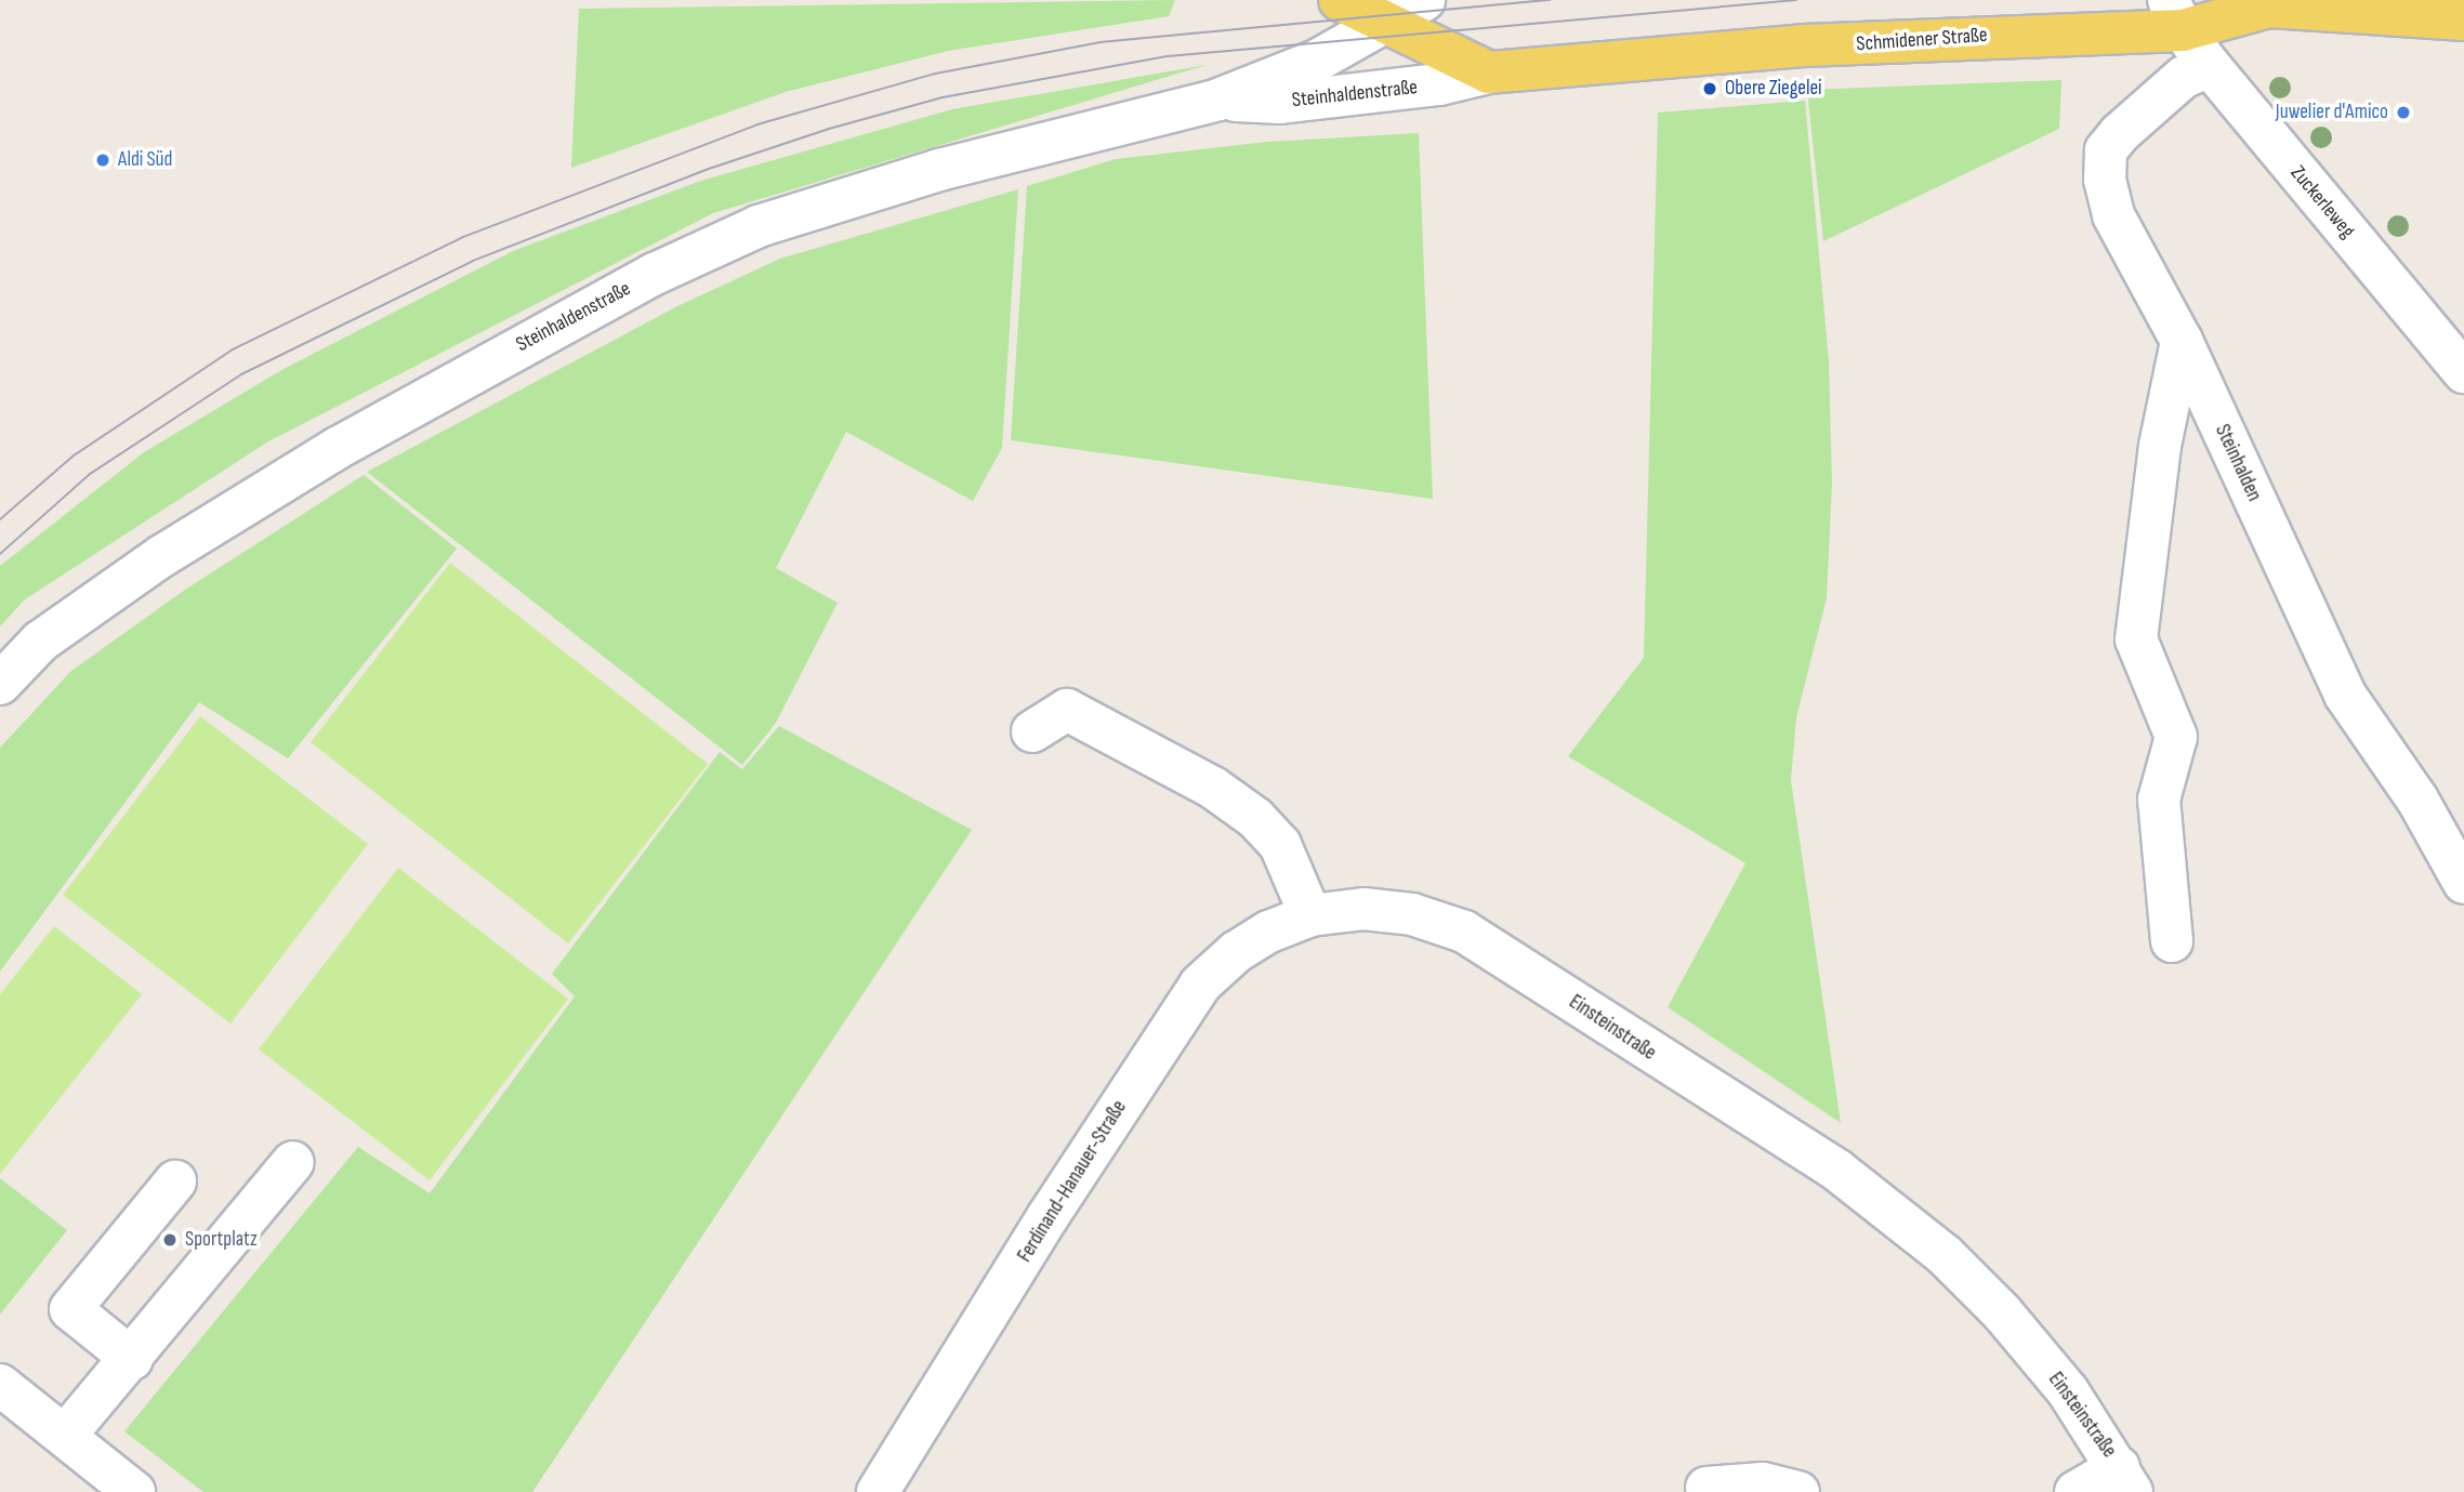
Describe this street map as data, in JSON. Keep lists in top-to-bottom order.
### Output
{
  "streets": {
    "main road": ["Schmidener Straße"],
    "street": [
      "Steinhaldenstraße",
      "Zuckerleweg",
      "Steinhalden",
      "Einsteinstraße",
      "Ferdinand-Hanauer-Straße"
    ]
  },
  "crossings": [
    ["Schmidener Straße", "Steinhaldenstraße"],
    ["Schmidener Straße", "Zuckerleweg"],
    ["Zuckerleweg", "Steinhalden"],
    ["Einsteinstraße", "Ferdinand-Hanauer-Straße"]
  ],
  "places": [
    "Obere Ziegelei",
    "Juwelier d'Amico",
    "Aldi Süd",
    "Sportplatz"
  ]
}
